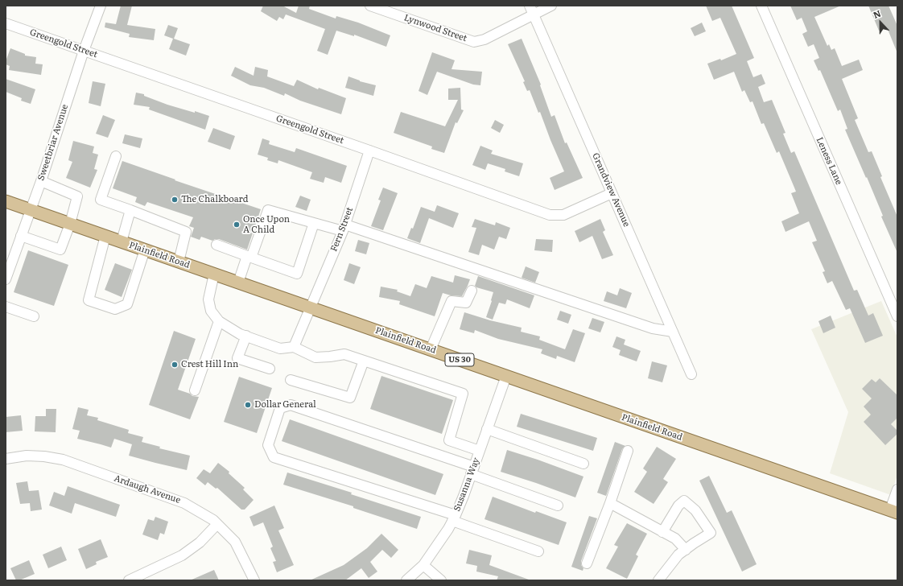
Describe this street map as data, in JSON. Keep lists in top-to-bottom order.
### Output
{
  "streets": {
    "main road": ["Plainfield Road", "US 30"],
    "street": [
      "Lynwood Street",
      "Greengold Street",
      "Sweetbriar Avenue",
      "Leness Lane",
      "Grandview Avenue",
      "Fern Street",
      "Susanna Way",
      "Ardaugh Avenue"
    ]
  },
  "crossings": [
    ["Lynwood Street", "Grandview Avenue"],
    ["Greengold Street", "Sweetbriar Avenue"],
    ["Greengold Street", "Grandview Avenue"],
    ["Greengold Street", "Fern Street"],
    ["Sweetbriar Avenue", "Plainfield Road"],
    ["Fern Street", "Plainfield Road"],
    ["Plainfield Road", "Susanna Way"]
  ],
  "places": [
    "The Chalkboard",
    "Once Upon A Child",
    "Crest Hill Inn",
    "Dollar General"
  ],
  "north": "top"
}
